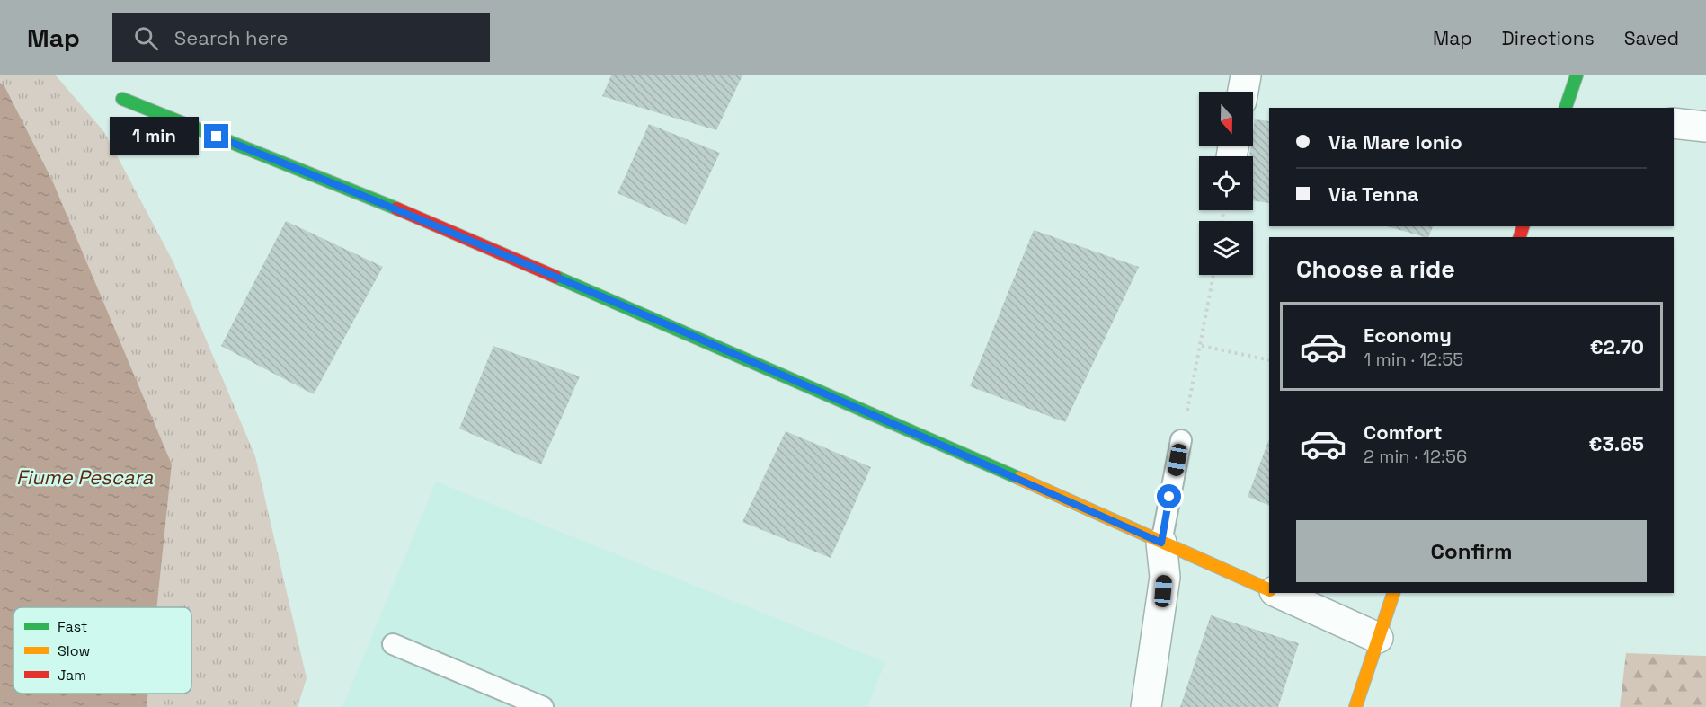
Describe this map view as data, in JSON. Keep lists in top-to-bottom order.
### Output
{
  "water": ["Fiume Pescara"],
  "legend": ["Fast", "Slow", "Jam"],
  "north": "bottom",
  "page": {
    "header": "Map",
    "search": "Search here",
    "nav": ["Map", "Directions", "Saved"],
    "banner": ["Via Mare Ionio", "Via Tenna"],
    "bubble": "1 min",
    "heading": "Choose a ride",
    "list": [
      {
        "name": "Economy",
        "note": "1 min · 12:55",
        "value": "€2.70"
      },
      {
        "name": "Comfort",
        "note": "2 min · 12:56",
        "value": "€3.65"
      }
    ],
    "buttons": "Confirm"
  }
}
